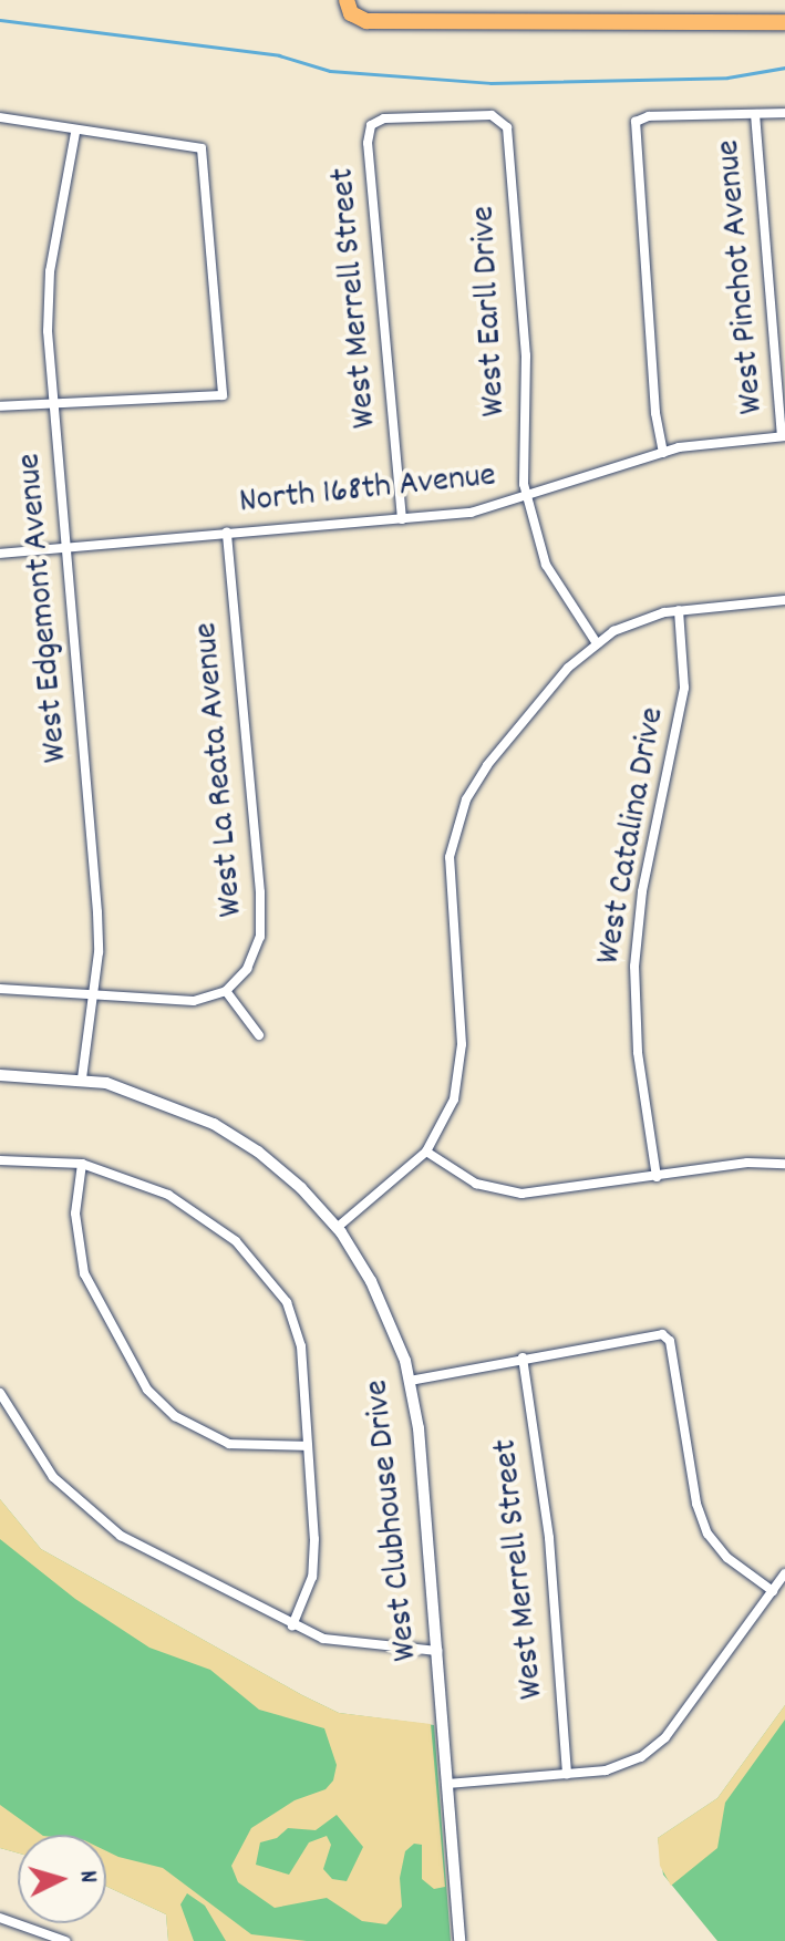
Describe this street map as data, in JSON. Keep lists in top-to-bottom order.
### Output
{
  "streets": {
    "street": [
      "West Pinchot Avenue",
      "West Merrell Street",
      "West Earll Drive",
      "North 168th Avenue",
      "West Edgemont Avenue",
      "West La Reata Avenue",
      "West Catalina Drive",
      "West Clubhouse Drive"
    ]
  },
  "crossings": [
    ["West Pinchot Avenue", "North 168th Avenue"],
    ["West Merrell Street", "West Earll Drive"],
    ["West Merrell Street", "North 168th Avenue"],
    ["West Earll Drive", "North 168th Avenue"],
    ["North 168th Avenue", "West Edgemont Avenue"],
    ["North 168th Avenue", "West La Reata Avenue"],
    ["West Edgemont Avenue", "West Clubhouse Drive"]
  ],
  "north": "right"
}
